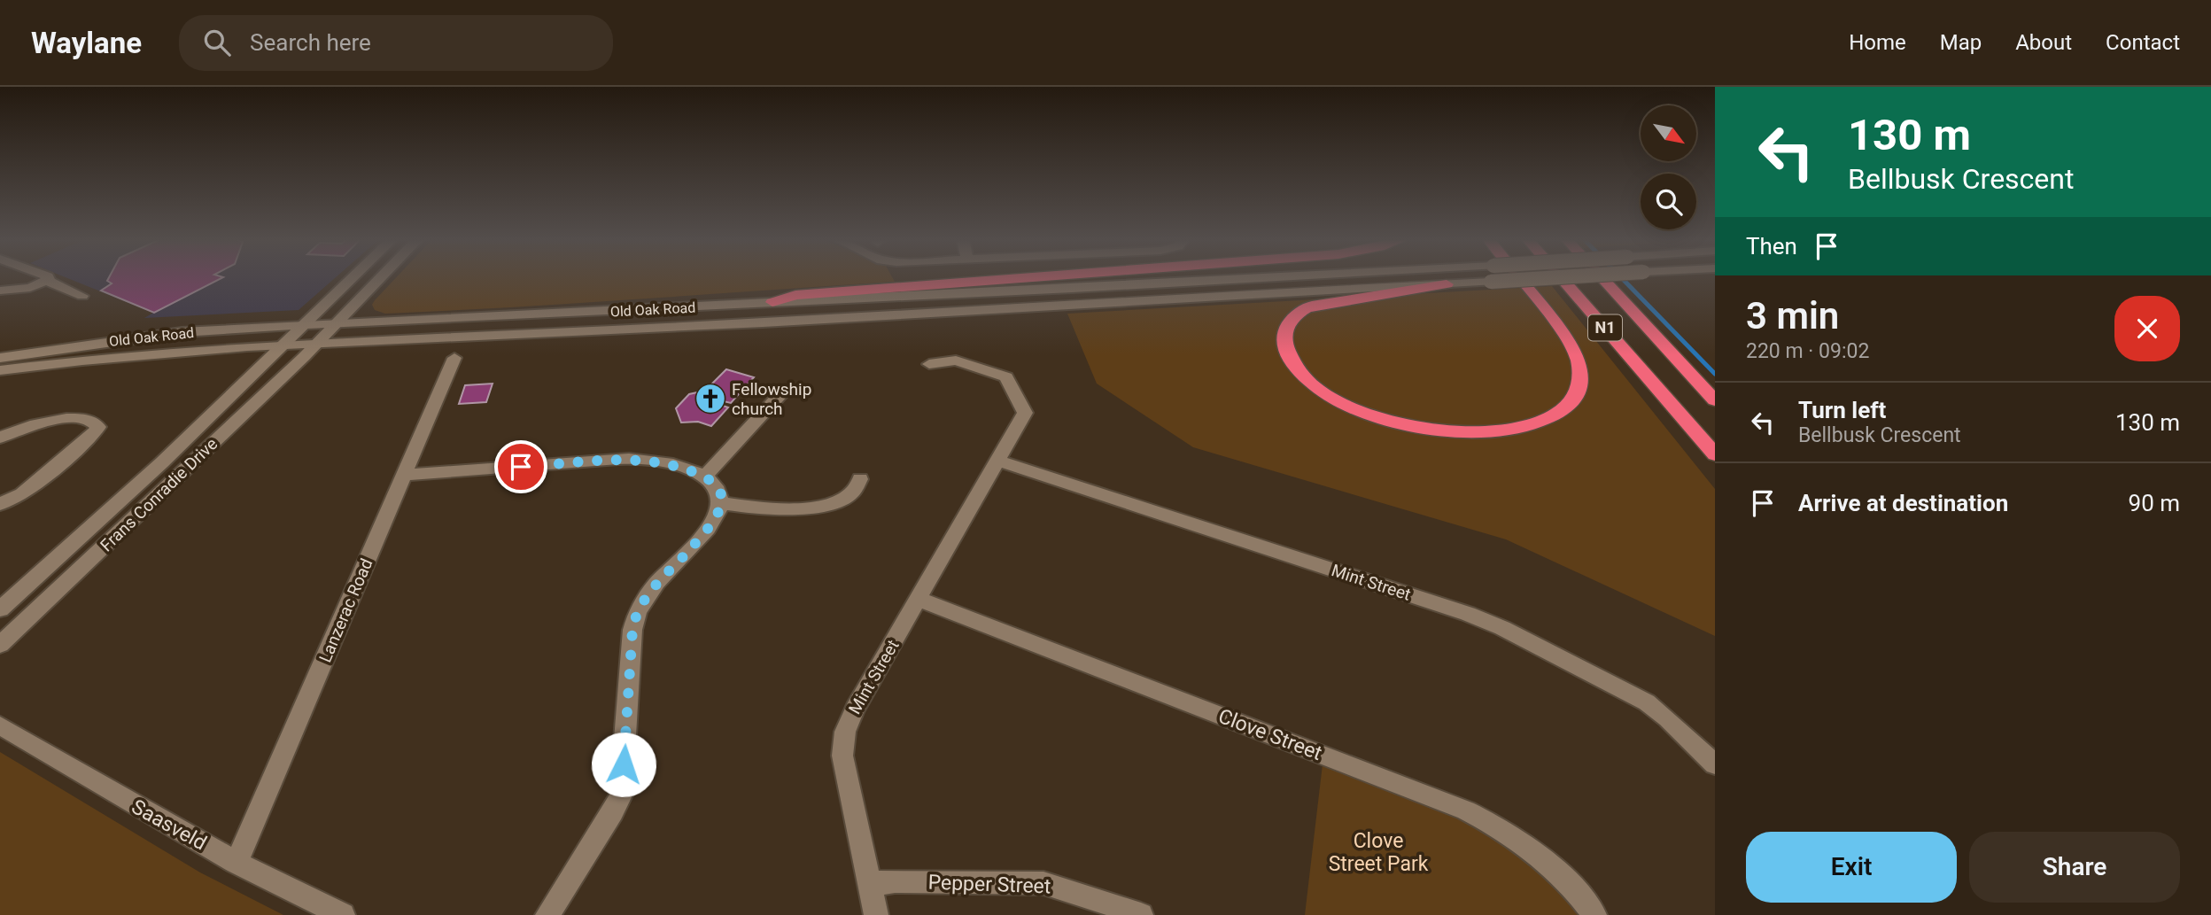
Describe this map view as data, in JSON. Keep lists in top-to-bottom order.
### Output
{
  "streets": {
    "highway": ["N1"],
    "street": [
      "Old Oak Road",
      "Frans Conradie Drive",
      "Mint Street",
      "Lanzerac Road",
      "Clove Street",
      "Saasveld",
      "Pepper Street"
    ]
  },
  "crossings": [
    ["Old Oak Road", "Frans Conradie Drive"],
    ["Mint Street", "Clove Street"],
    ["Mint Street", "Pepper Street"],
    ["Lanzerac Road", "Saasveld"]
  ],
  "parks": ["Clove Street Park"],
  "places": {
    "church": ["Fellowship church"]
  },
  "north": "bottom right",
  "page": {
    "header": "Waylane",
    "search": "Search here",
    "nav": [
      "Home",
      "Map",
      "About",
      "Contact"
    ],
    "turn": ["130 m", "Bellbusk Crescent"],
    "then": "Then",
    "heading": ["3 min", "220 m · 09:02"],
    "list": [
      {
        "name": "Turn left",
        "note": "Bellbusk Crescent",
        "value": "130 m"
      },
      {
        "name": "Arrive at destination",
        "value": "90 m"
      }
    ],
    "buttons": ["Exit", "Share"]
  }
}
